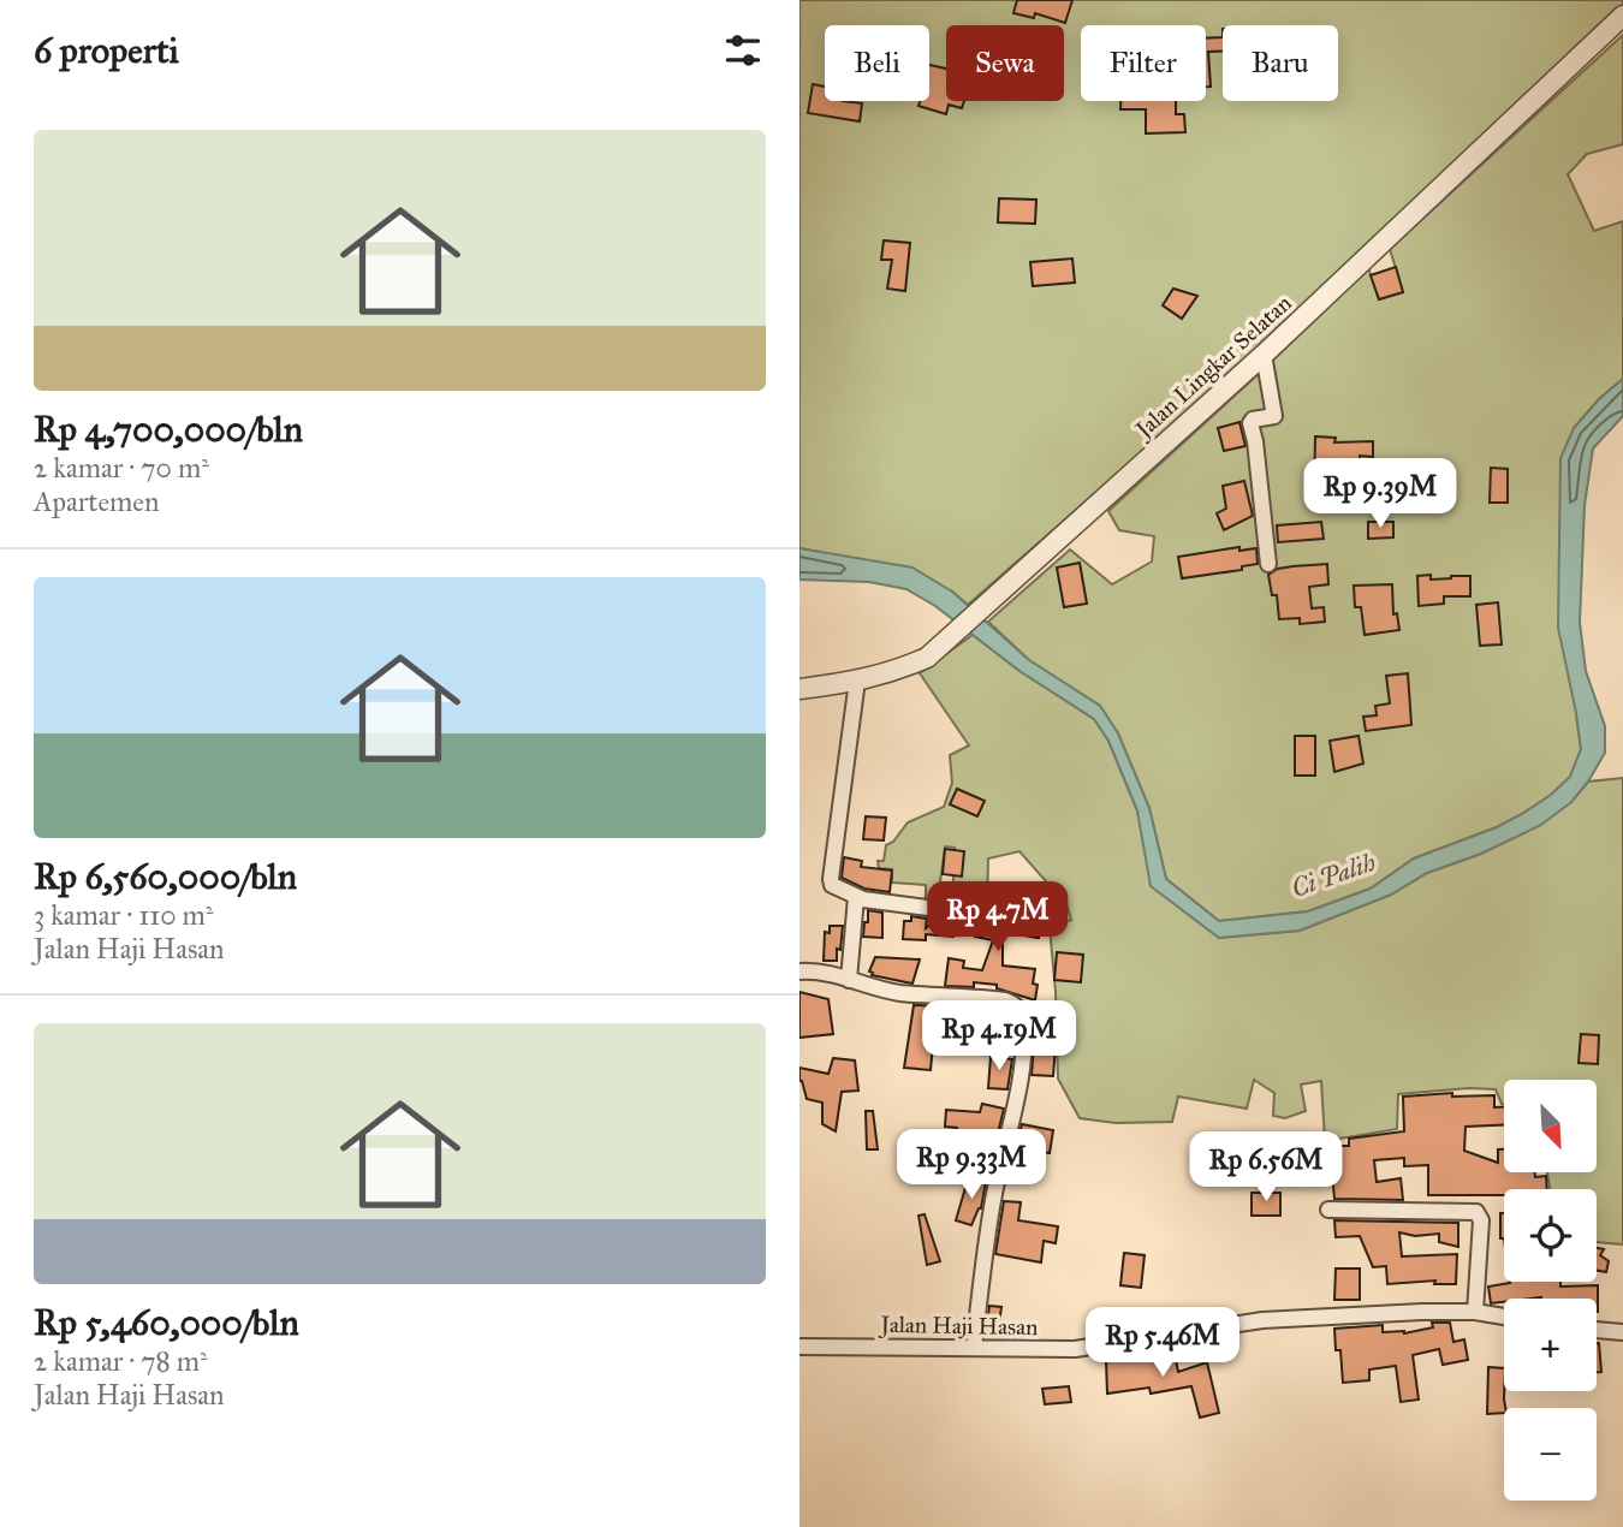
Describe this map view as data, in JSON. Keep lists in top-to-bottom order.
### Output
{
  "streets": {
    "street": ["Jalan Lingkar Selatan", "Jalan Haji Hasan"]
  },
  "water": ["Ci Palih"],
  "north": "bottom right",
  "page": {
    "heading": "6 properti",
    "chip": [
      "Beli",
      "Sewa",
      "Filter",
      "Baru"
    ],
    "list": [
      {
        "name": "Rp 4,700,000/bln",
        "note": "2 kamar · 70 m² · Apartemen"
      },
      {
        "name": "Rp 6,560,000/bln",
        "note": "3 kamar · 110 m² · Jalan Haji Hasan"
      },
      {
        "name": "Rp 5,460,000/bln",
        "note": "2 kamar · 78 m² · Jalan Haji Hasan"
      }
    ],
    "price": [
      "Rp 9.39M",
      "Rp 4.7M",
      "Rp 4.19M",
      "Rp 9.33M",
      "Rp 6.56M",
      "Rp 5.46M"
    ],
    "map_buttons": ["+", "−"]
  }
}
